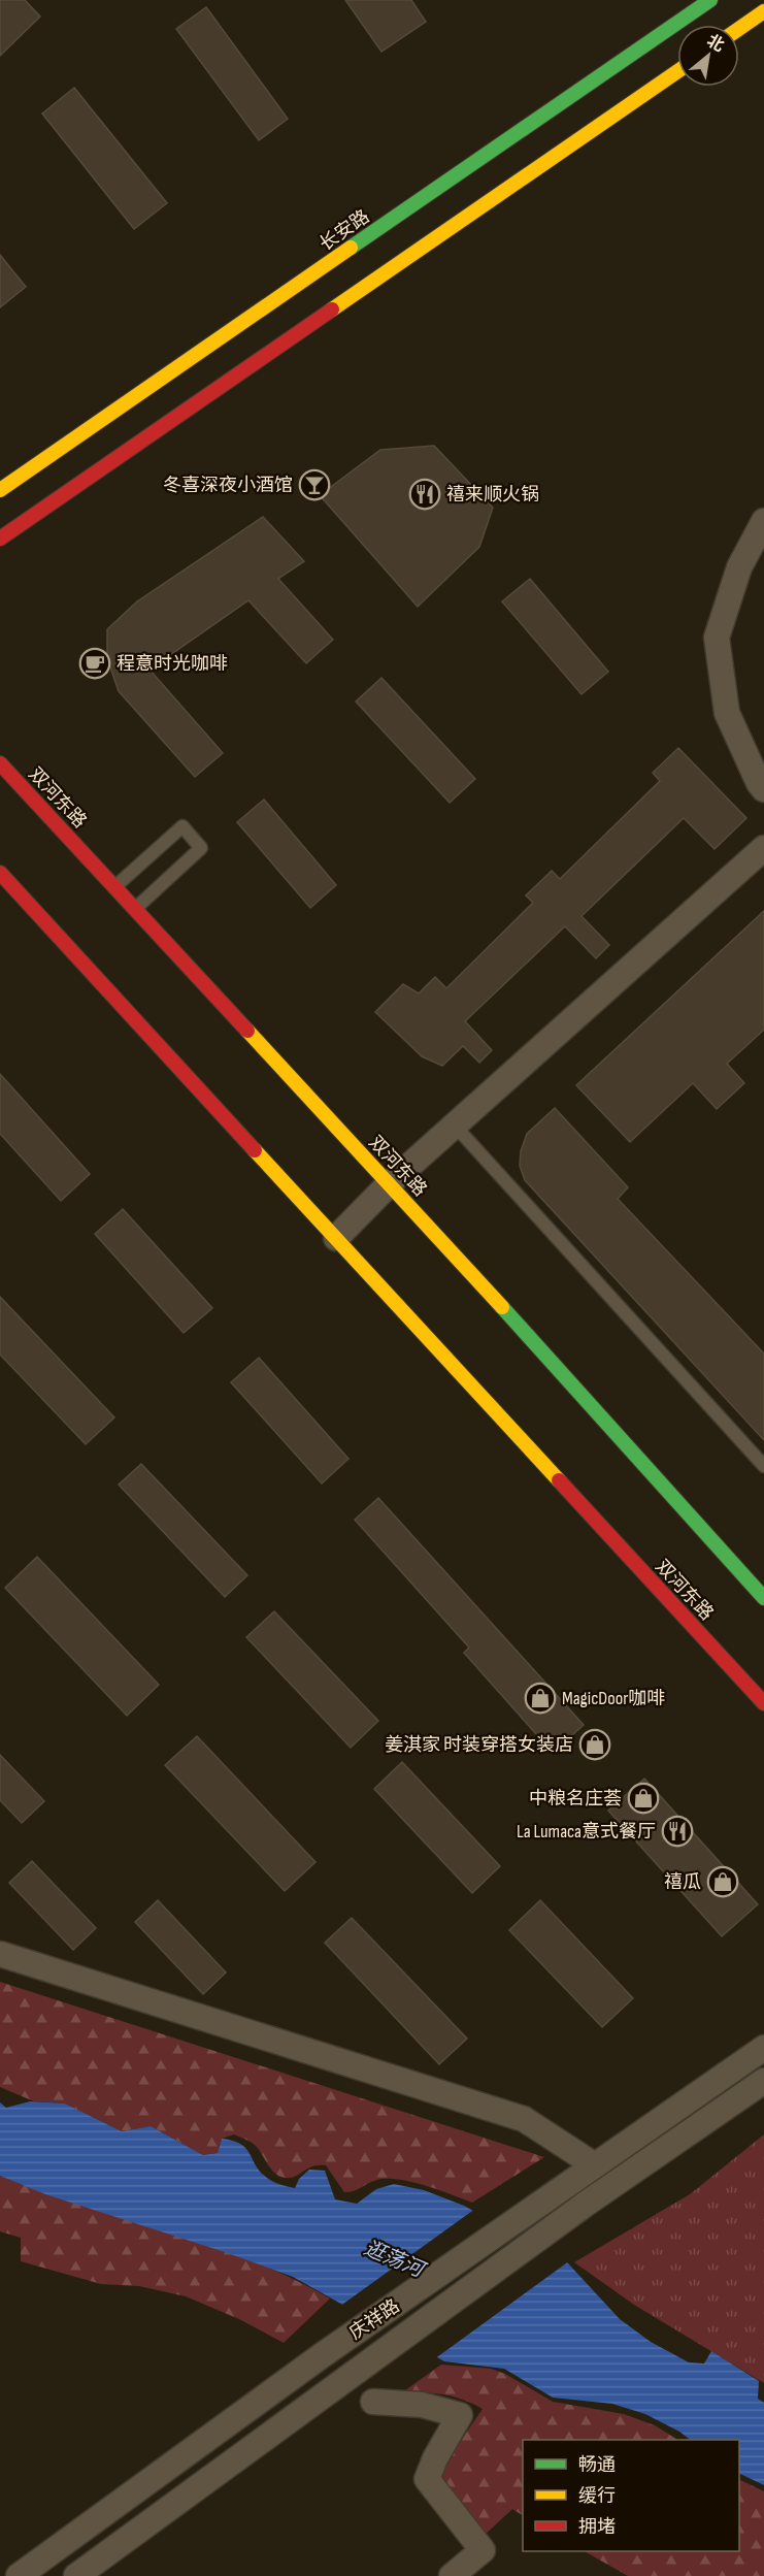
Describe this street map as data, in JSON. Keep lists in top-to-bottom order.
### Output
{
  "streets": {
    "street": ["长安路", "双河东路", "庆祥路"]
  },
  "water": ["逛荡河"],
  "places": {
    "bar": ["冬喜深夜小酒馆"],
    "restaurant": ["禧来顺火锅", "La Lumaca意式餐厅"],
    "cafe": ["程意时光咖啡"],
    "shop": [
      "MagicDoor咖啡",
      "姜淇家 时装穿搭女装店",
      "中粮名庄荟",
      "禧瓜"
    ]
  },
  "legend": ["畅通", "缓行", "拥堵"],
  "north": "top right"
}
